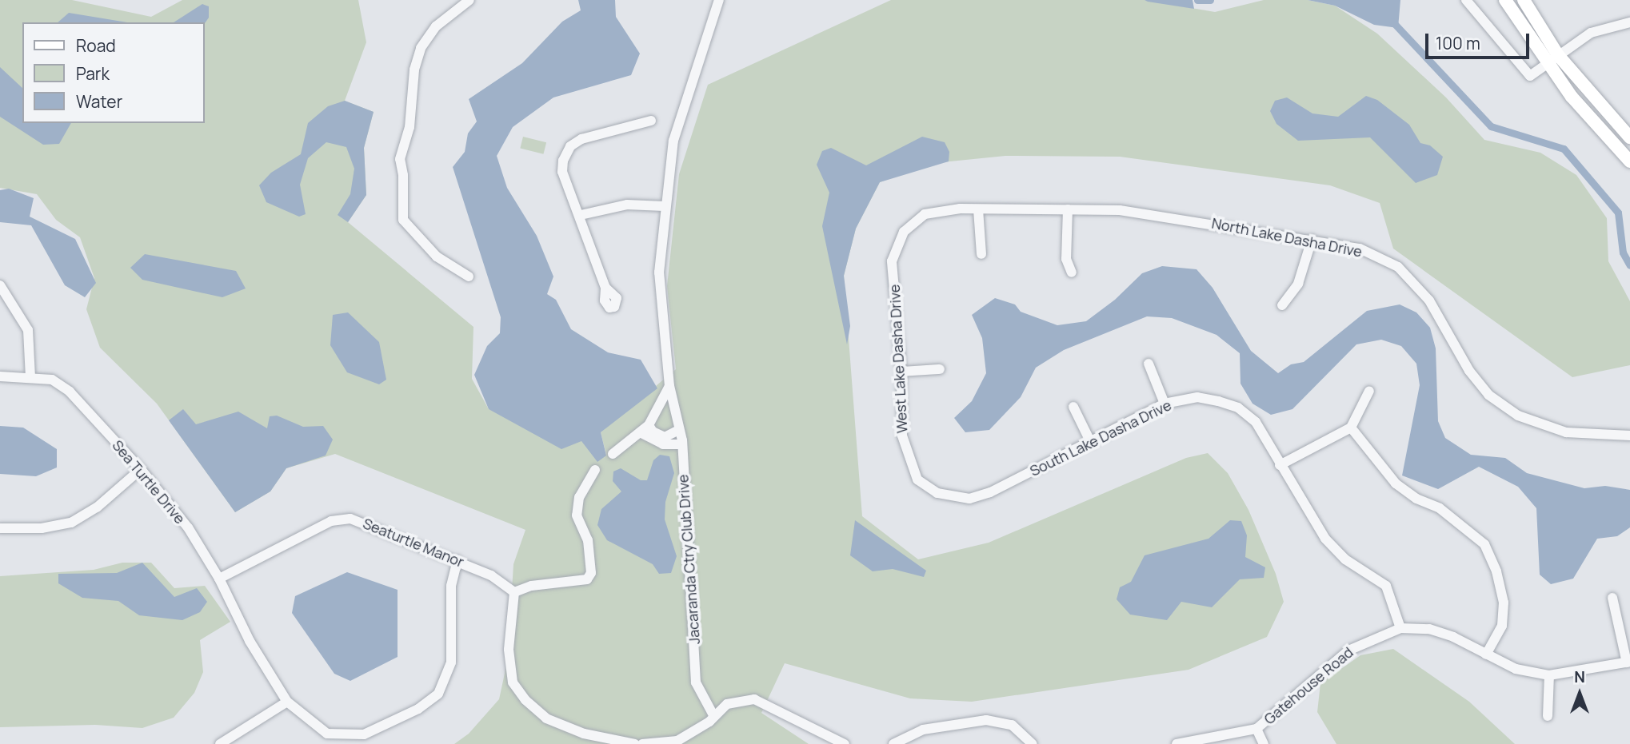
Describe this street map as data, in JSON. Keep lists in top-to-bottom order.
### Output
{
  "streets": {
    "street": [
      "North Lake Dasha Drive",
      "West Lake Dasha Drive",
      "South Lake Dasha Drive",
      "Sea Turtle Drive",
      "Seaturtle Manor",
      "Jacaranda Ctry Club Drive",
      "Gatehouse Road"
    ]
  },
  "crossings": [
    ["North Lake Dasha Drive", "West Lake Dasha Drive"],
    ["West Lake Dasha Drive", "South Lake Dasha Drive"],
    ["South Lake Dasha Drive", "Gatehouse Road"],
    ["Sea Turtle Drive", "Seaturtle Manor"]
  ],
  "legend": ["Road", "Park", "Water"],
  "scale_bar": "100 m",
  "north": "top"
}
